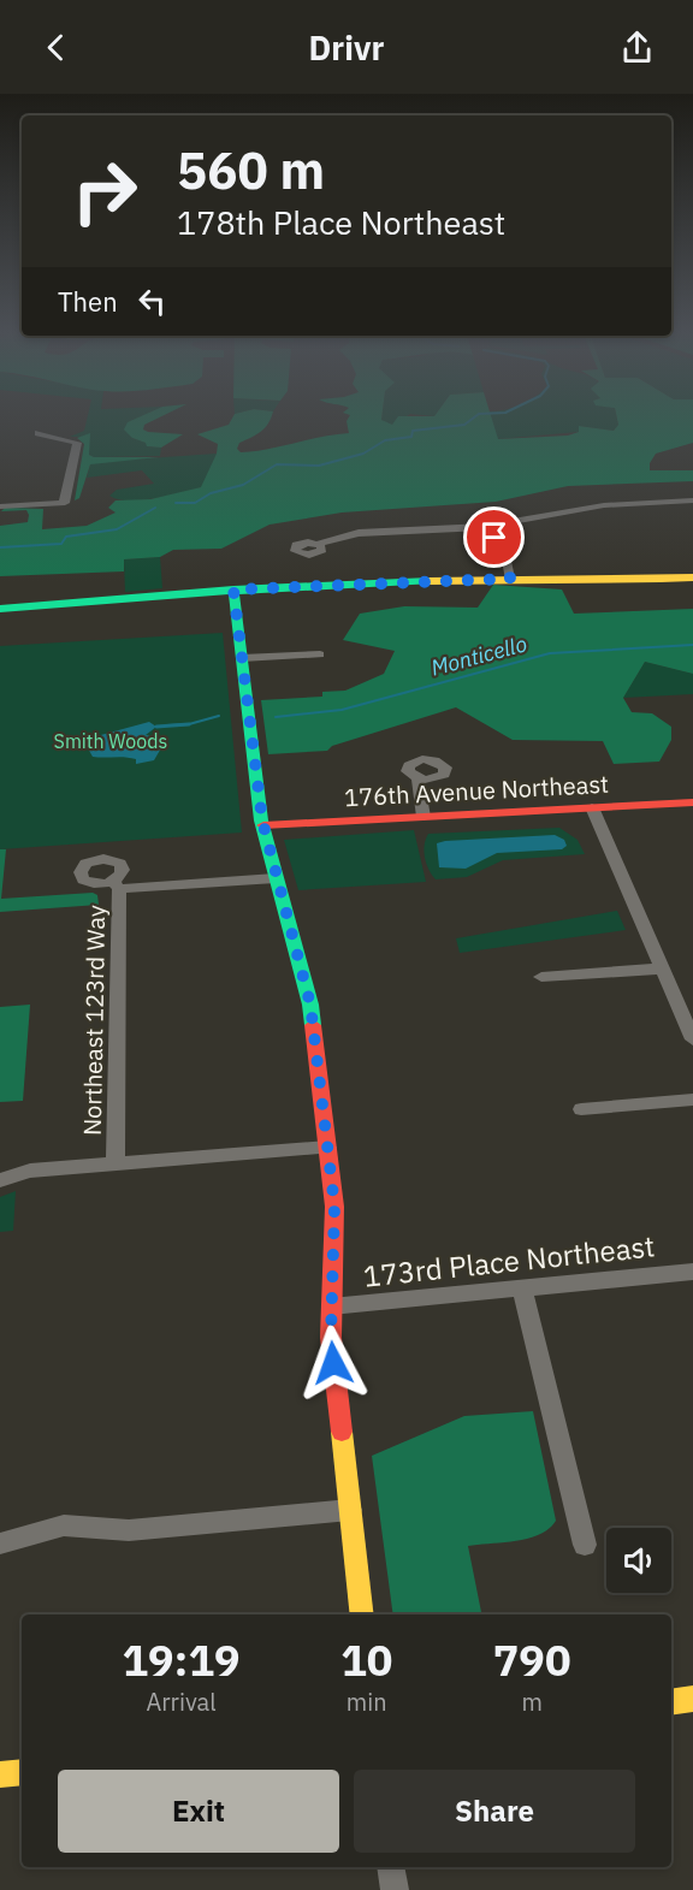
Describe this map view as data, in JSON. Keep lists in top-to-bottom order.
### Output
{
  "streets": {
    "street": ["176th Avenue Northeast", "Northeast 123rd Way", "173rd Place Northeast"]
  },
  "water": ["Monticello"],
  "parks": ["Smith Woods"],
  "page": {
    "header": "Drivr",
    "turn": ["560 m", "178th Place Northeast"],
    "then": "Then",
    "eta": [
      "19:19",
      "Arrival",
      "10",
      "min",
      "790",
      "m"
    ],
    "buttons": ["Exit", "Share"]
  }
}
